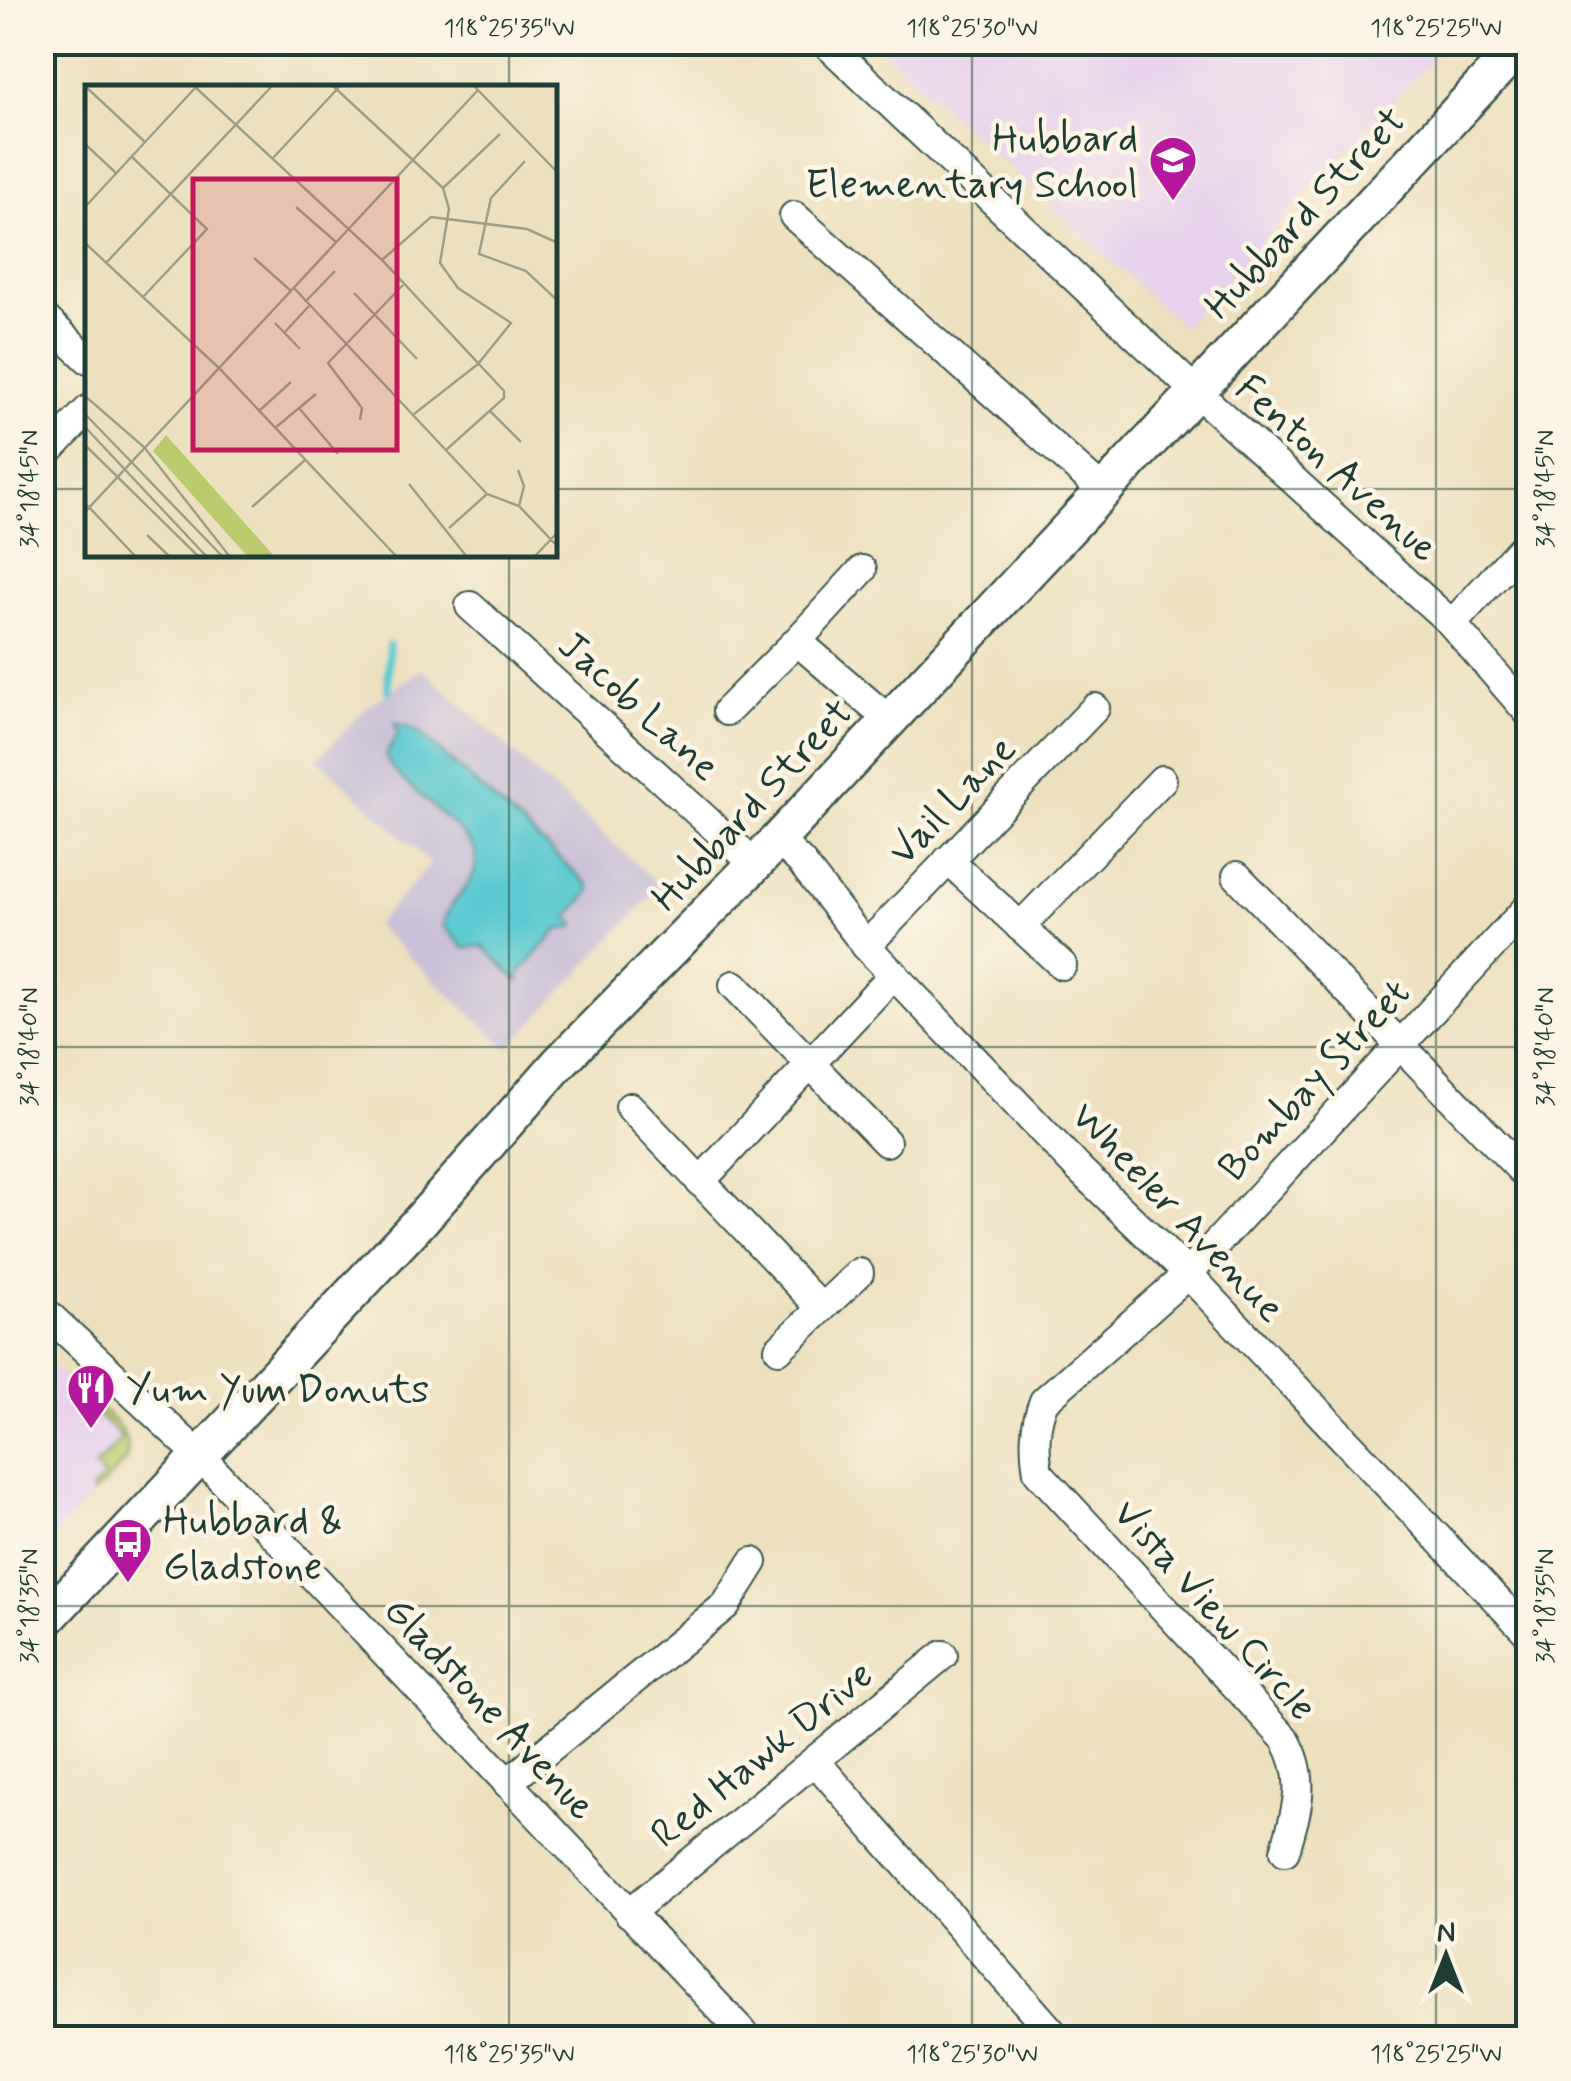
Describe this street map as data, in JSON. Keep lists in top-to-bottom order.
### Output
{
  "streets": {
    "main road": ["Hubbard Street"],
    "street": [
      "Fenton Avenue",
      "Jacob Lane",
      "Vail Lane",
      "Bombay Street",
      "Wheeler Avenue",
      "Vista View Circle",
      "Gladstone Avenue",
      "Red Hawk Drive"
    ]
  },
  "crossings": [
    ["Hubbard Street", "Fenton Avenue"],
    ["Hubbard Street", "Jacob Lane"],
    ["Hubbard Street", "Wheeler Avenue"],
    ["Hubbard Street", "Gladstone Avenue"],
    ["Jacob Lane", "Wheeler Avenue"],
    ["Vail Lane", "Wheeler Avenue"],
    ["Bombay Street", "Wheeler Avenue"],
    ["Bombay Street", "Vista View Circle"],
    ["Gladstone Avenue", "Red Hawk Drive"]
  ],
  "places": {
    "school or university": ["Hubbard Elementary School"],
    "restaurant": ["Yum Yum Donuts"],
    "bus stop": ["Hubbard & Gladstone"]
  },
  "north": "top",
  "coordinates": [
    "118°25'35\"W",
    "118°25'30\"W",
    "118°25'25\"W",
    "34°18'45\"N",
    "34°18'40\"N",
    "34°18'35\"N"
  ]
}
